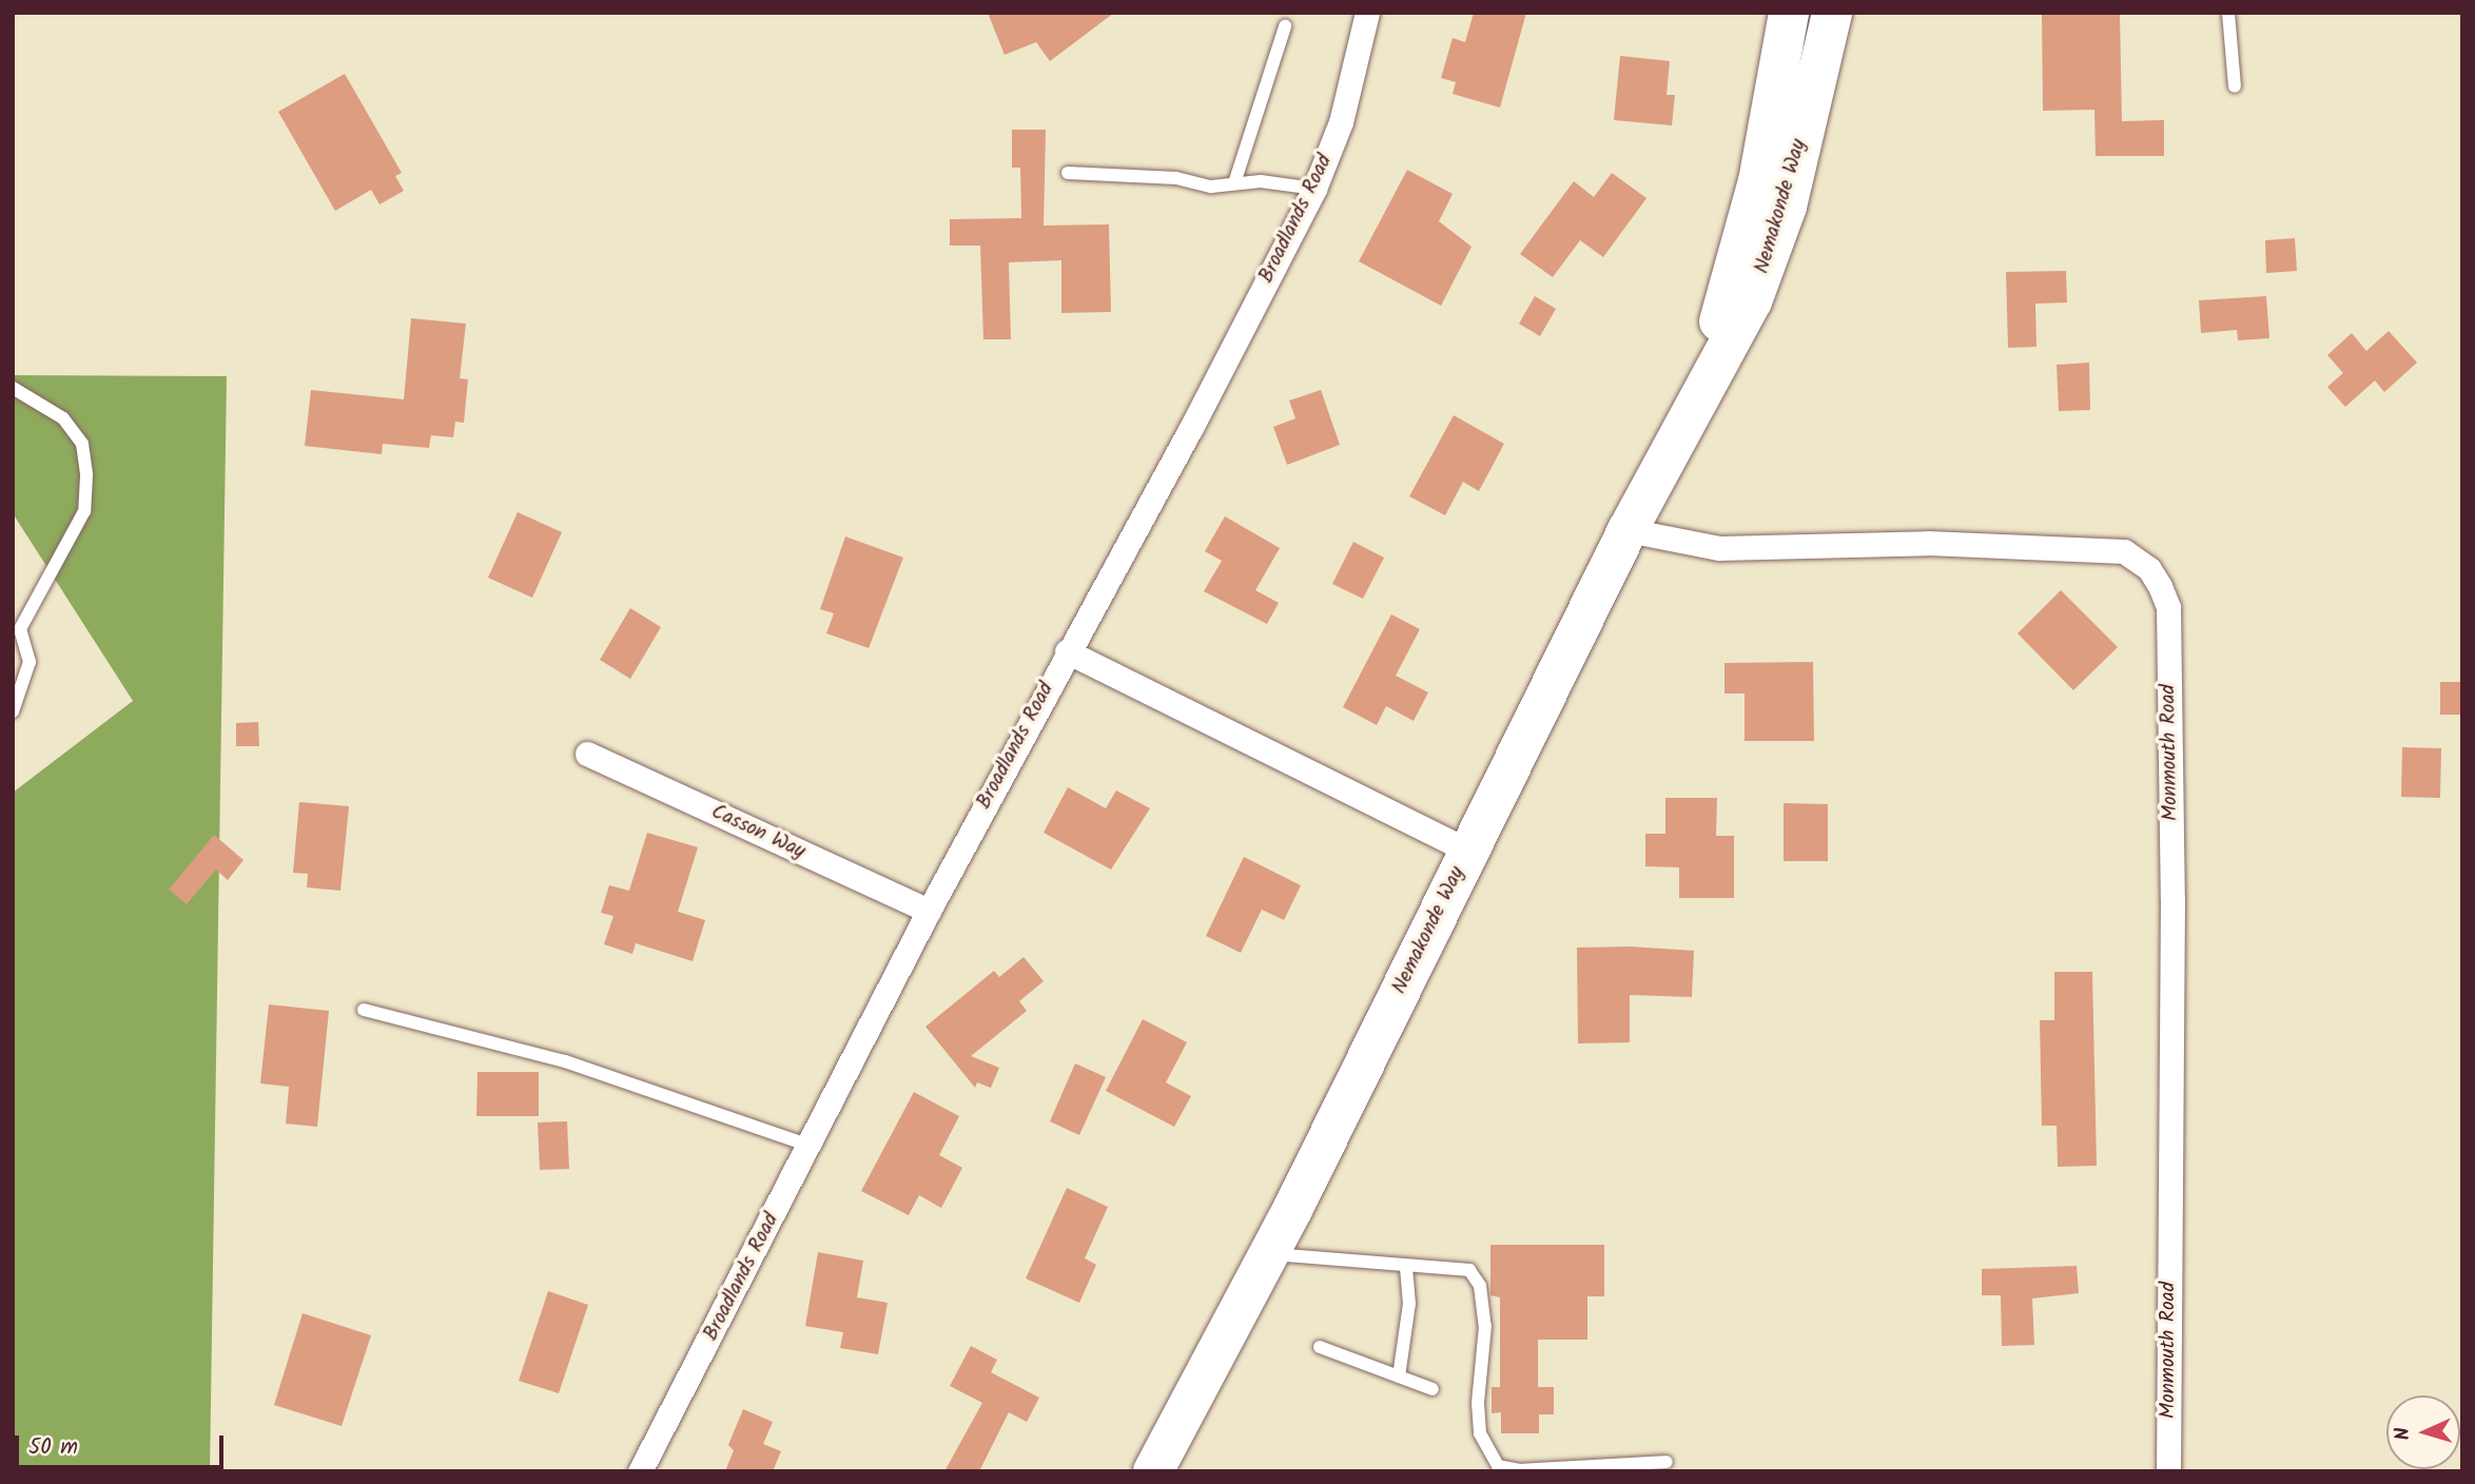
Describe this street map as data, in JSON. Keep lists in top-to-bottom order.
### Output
{
  "streets": {
    "highway": ["Nemakonde Way"],
    "street": ["Broadlands Road", "Monmouth Road", "Casson Way"]
  },
  "crossings": [
    ["Nemakonde Way", "Monmouth Road"],
    ["Broadlands Road", "Casson Way"]
  ],
  "scale_bar": "50 m",
  "north": "left"
}
